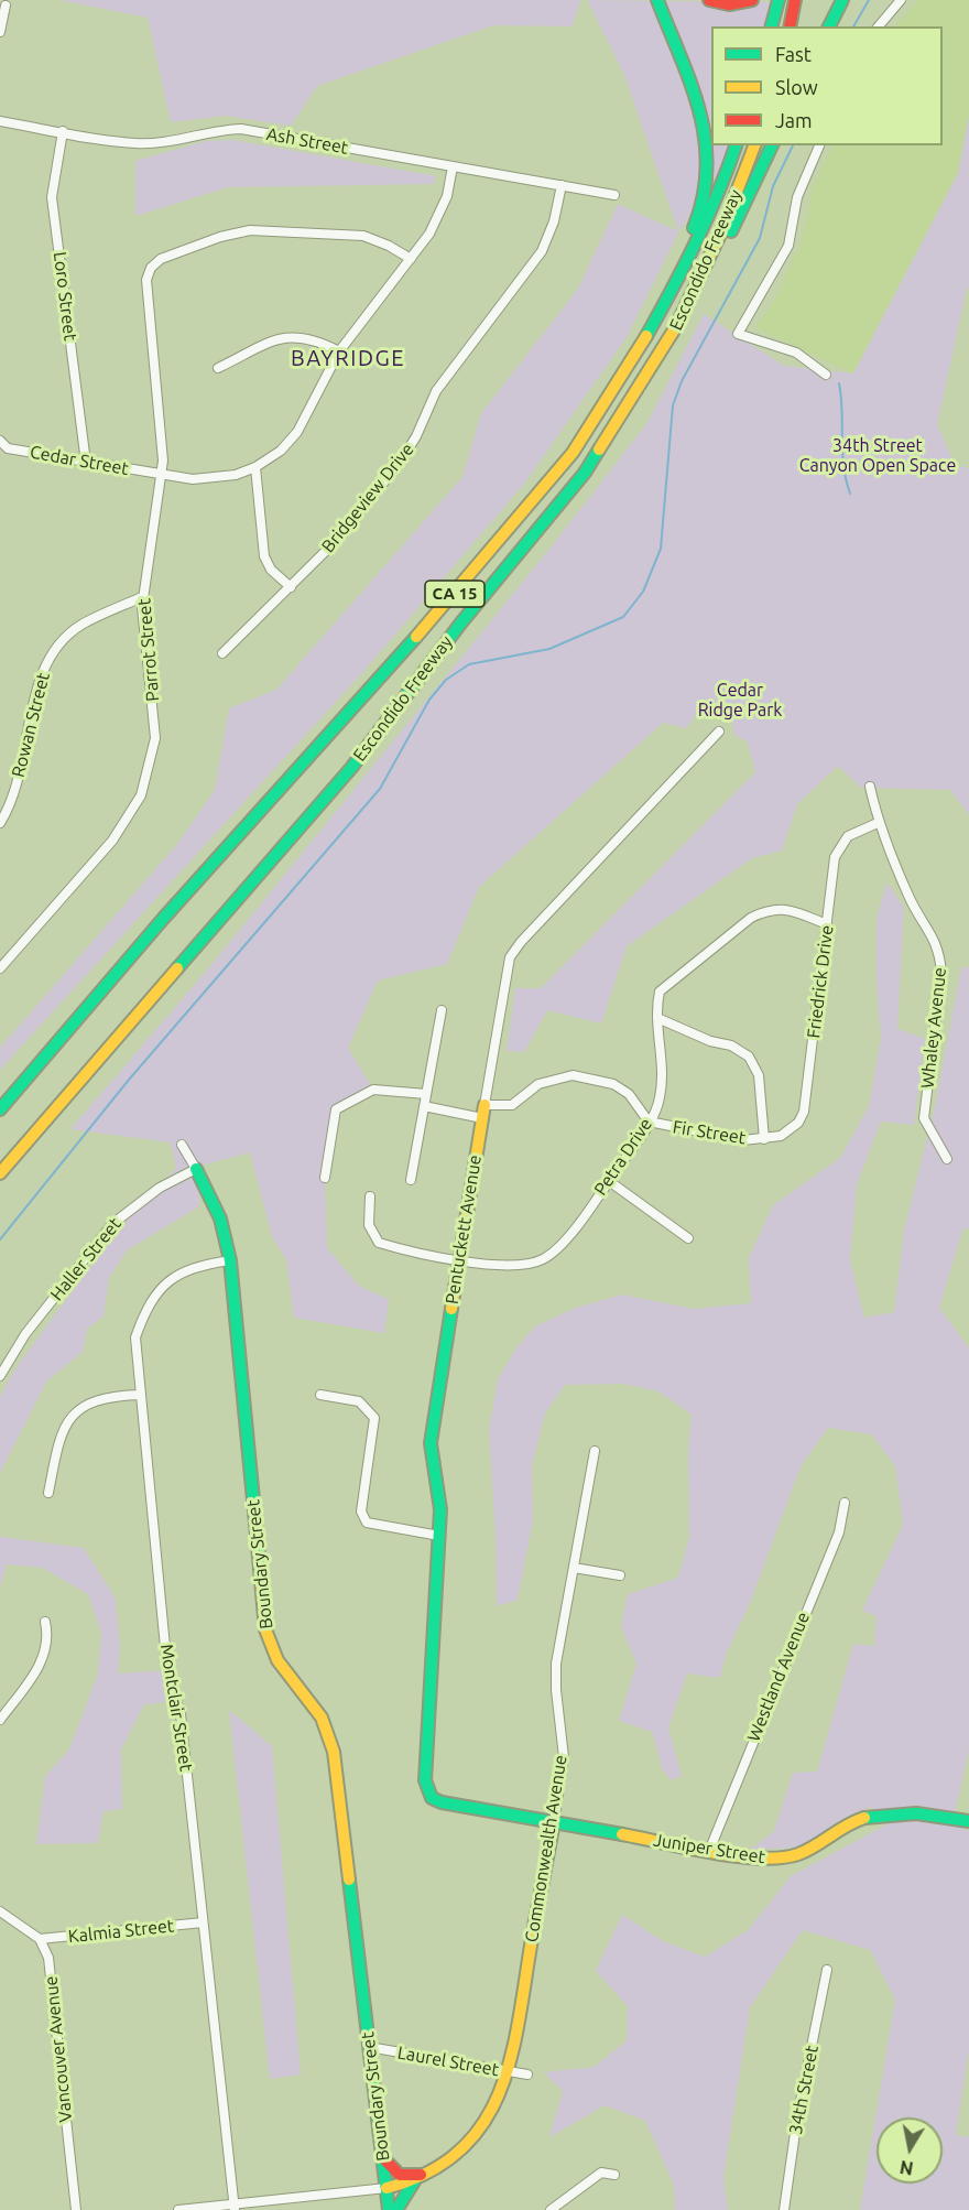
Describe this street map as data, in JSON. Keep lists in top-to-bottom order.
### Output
{
  "streets": {
    "main road": [
      "Escondido Freeway",
      "CA 15",
      "Pentuckett Avenue",
      "Boundary Street",
      "Commonwealth Avenue",
      "Juniper Street"
    ],
    "street": [
      "Ash Street",
      "Loro Street",
      "Cedar Street",
      "Bridgeview Drive",
      "Parrot Street",
      "Rowan Street",
      "Friedrick Drive",
      "Whaley Avenue",
      "Fir Street",
      "Petra Drive",
      "Haller Street",
      "Westland Avenue",
      "Montclair Street",
      "Kalmia Street",
      "Vancouver Avenue",
      "Laurel Street",
      "34th Street"
    ]
  },
  "crossings": [
    ["Ash Street", "Loro Street"],
    ["Ash Street", "Cedar Street"],
    ["Ash Street", "Bridgeview Drive"],
    ["Loro Street", "Cedar Street"],
    ["Cedar Street", "Parrot Street"],
    ["Parrot Street", "Rowan Street"],
    ["Friedrick Drive", "Whaley Avenue"],
    ["Friedrick Drive", "Fir Street"],
    ["Friedrick Drive", "Petra Drive"],
    ["Fir Street", "Petra Drive"],
    ["Fir Street", "Pentuckett Avenue"],
    ["Petra Drive", "Pentuckett Avenue"],
    ["Pentuckett Avenue", "Juniper Street"],
    ["Haller Street", "Boundary Street"],
    ["Boundary Street", "Montclair Street"],
    ["Boundary Street", "Commonwealth Avenue"],
    ["Boundary Street", "Laurel Street"],
    ["Westland Avenue", "Juniper Street"],
    ["Montclair Street", "Kalmia Street"],
    ["Commonwealth Avenue", "Juniper Street"],
    ["Commonwealth Avenue", "Laurel Street"],
    ["Kalmia Street", "Vancouver Avenue"]
  ],
  "districts": ["BAYRIDGE"],
  "parks": ["34th Street Canyon Open Space", "Cedar Ridge Park"],
  "legend": ["Fast", "Slow", "Jam"],
  "north": "bottom"
}
